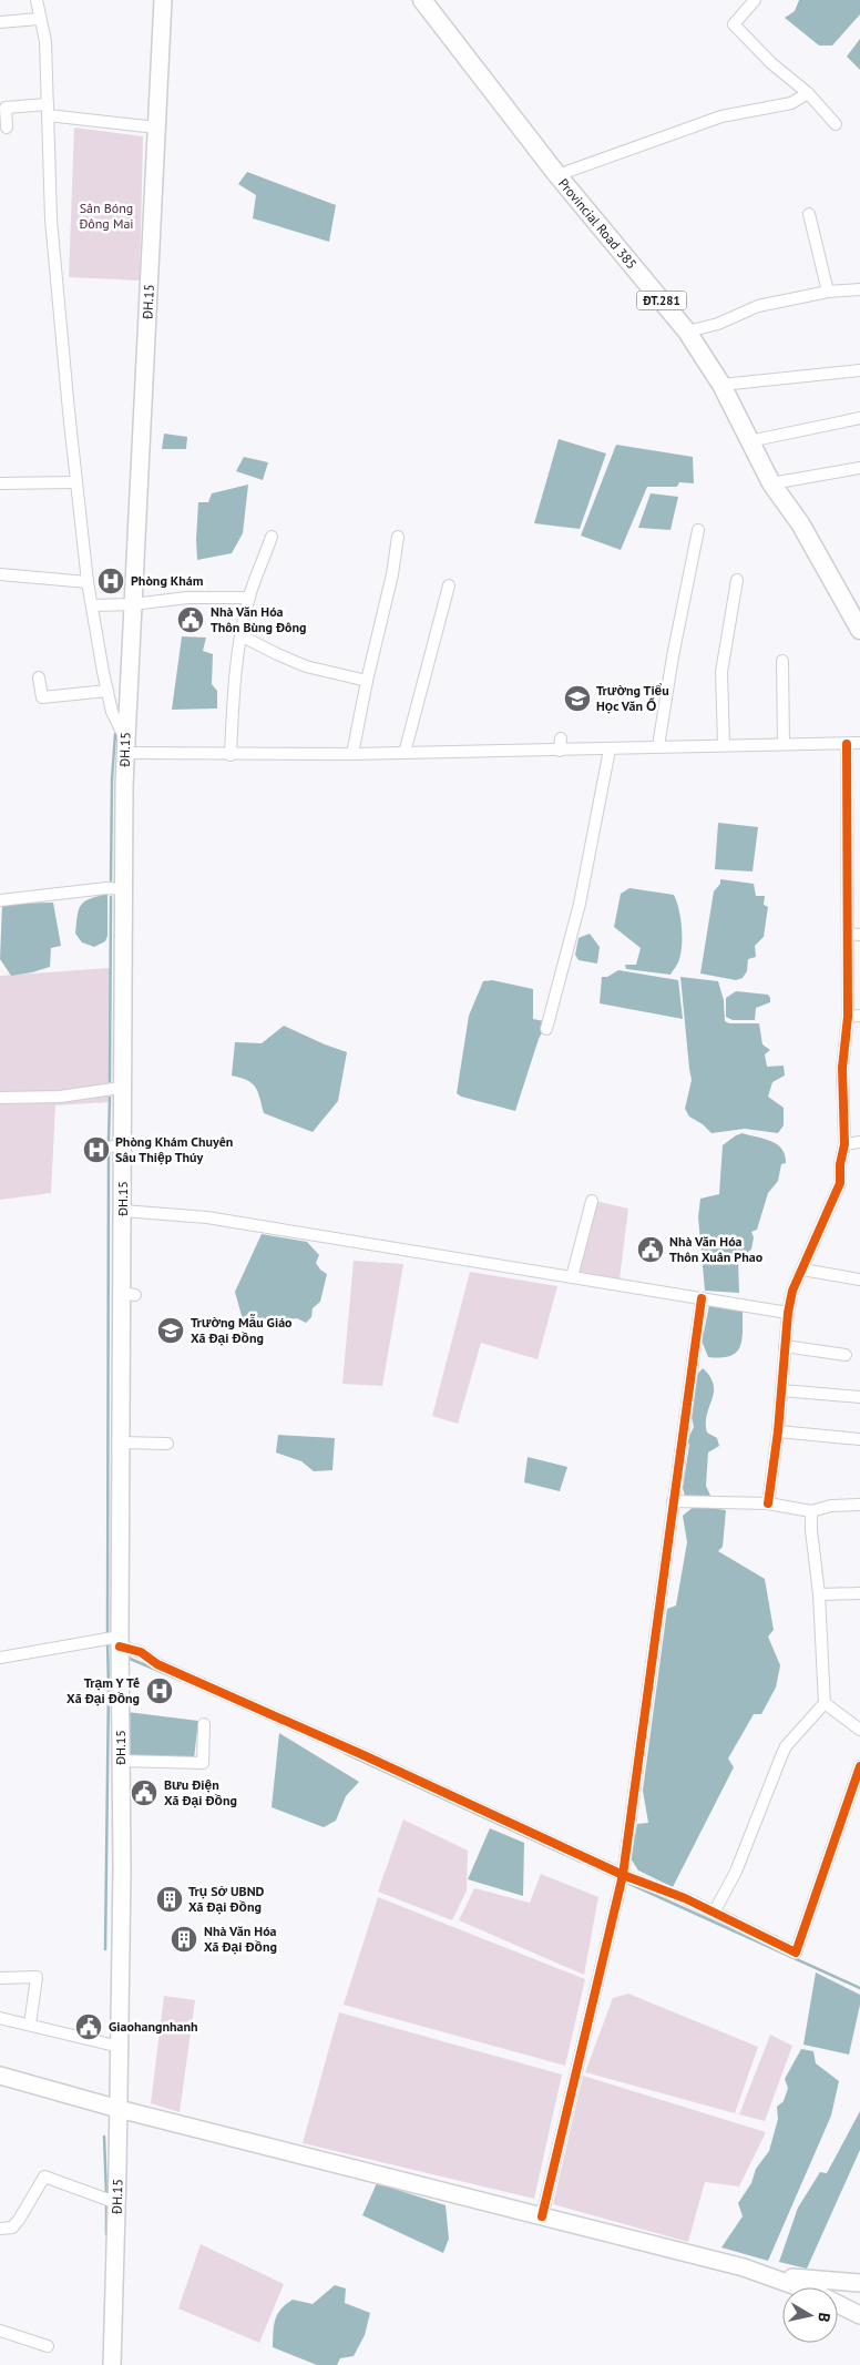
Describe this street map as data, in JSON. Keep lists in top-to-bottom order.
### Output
{
  "streets": {
    "main road": ["Provincial Road 385", "ĐT.281", "ĐH.15"]
  },
  "parks": ["Sân Bóng Đông Mai"],
  "places": {
    "hospital": ["Phòng Khám", "Phòng Khám Chuyên Sâu Thiệp Thúy", "Trạm Y Tế Xã Đại Đồng"],
    "public building": [
      "Nhà Văn Hóa Thôn Bùng Đông",
      "Nhà Văn Hóa Thôn Xuân Phao",
      "Bưu Điện Xã Đại Đồng",
      "Giaohangnhanh"
    ],
    "school or university": ["Trường Tiểu Học Văn Ổ", "Trường Mẫu Giáo Xã Đại Đồng"],
    "building": ["Trụ Sở UBND Xã Đại Đồng", "Nhà Văn Hóa Xã Đại Đồng"]
  },
  "north": "right"
}
